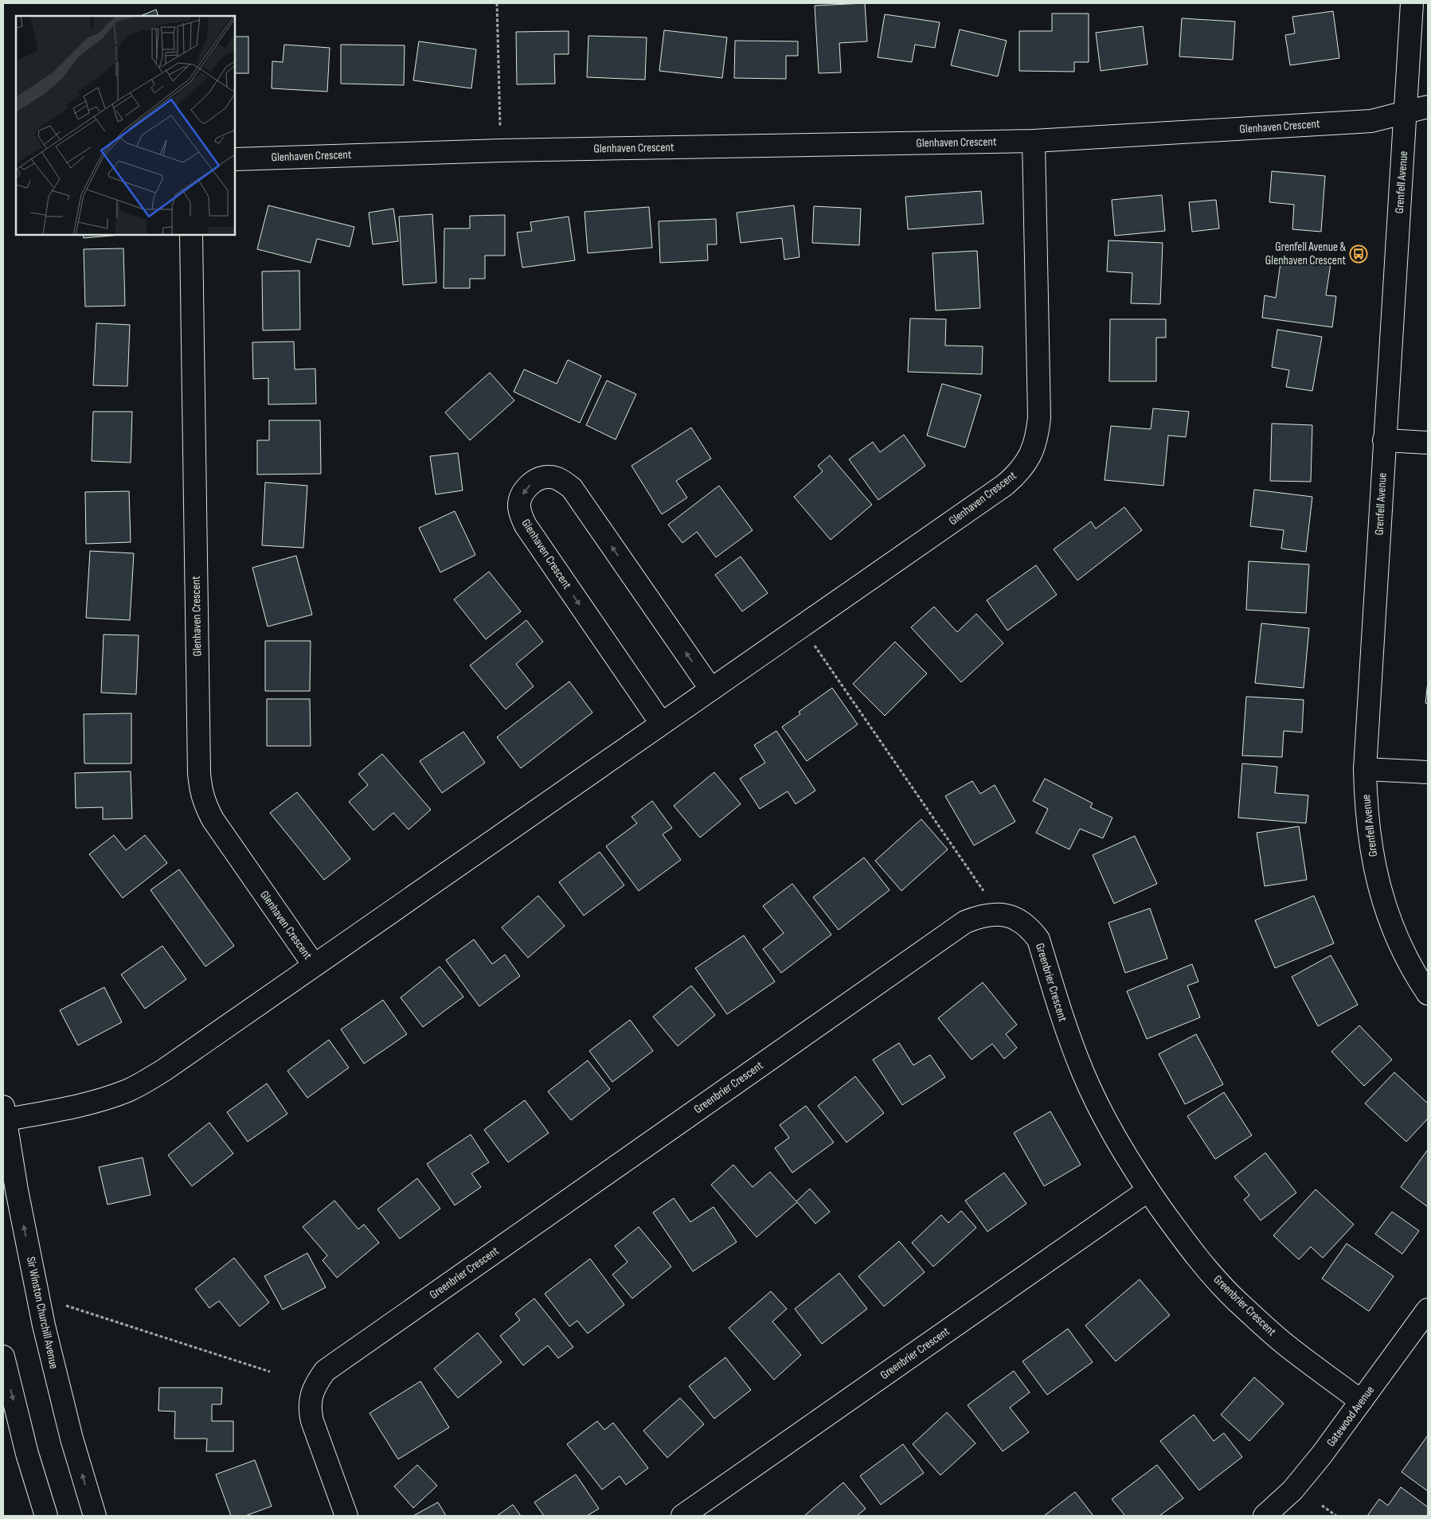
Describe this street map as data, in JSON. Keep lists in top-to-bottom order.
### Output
{
  "streets": {
    "street": [
      "Glenhaven Crescent",
      "Grenfell Avenue",
      "Greenbrier Crescent",
      "Sir Winston Churchill Avenue",
      "Gatewood Avenue"
    ]
  },
  "crossings": [
    ["Glenhaven Crescent", "Grenfell Avenue"],
    ["Glenhaven Crescent", "Sir Winston Churchill Avenue"],
    ["Greenbrier Crescent", "Gatewood Avenue"]
  ],
  "places": {
    "bus stop": ["Grenfell Avenue & Glenhaven Crescent"]
  }
}
